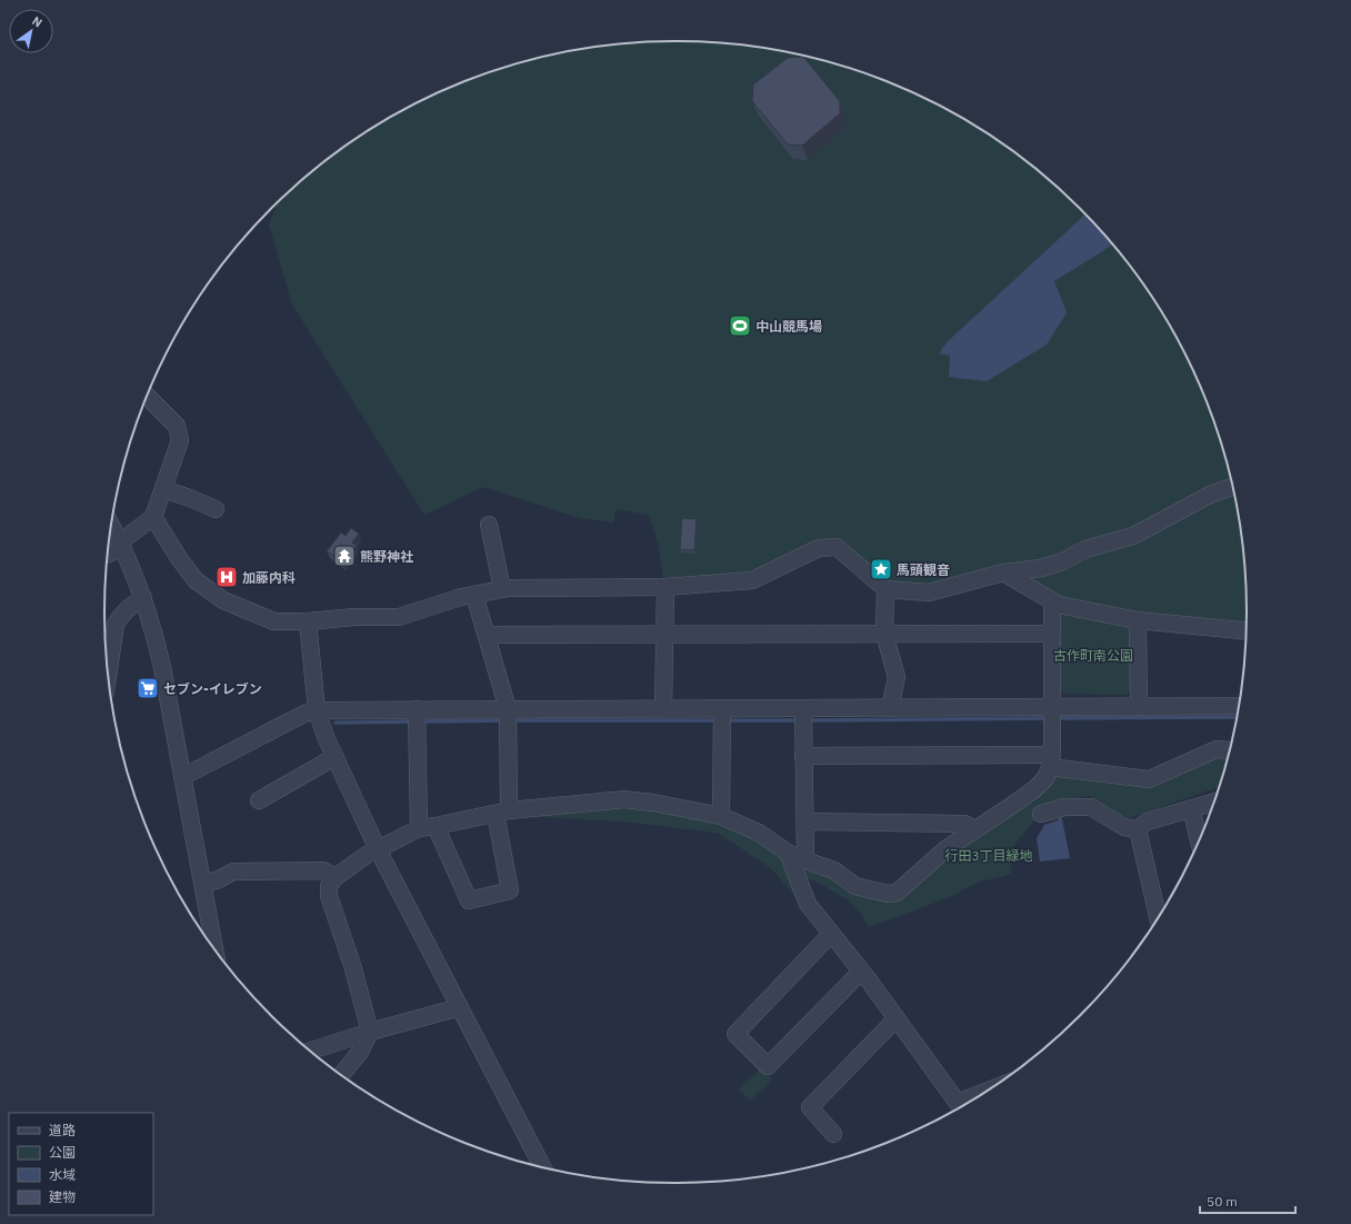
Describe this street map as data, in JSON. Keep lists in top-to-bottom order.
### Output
{
  "parks": ["古作町南公園", "行田3丁目緑地"],
  "places": {
    "sports": ["中山競馬場"],
    "temple": ["熊野神社"],
    "place": ["馬頭観音"],
    "hospital": ["加藤内科"],
    "supermarket": ["セブン-イレブン"]
  },
  "legend": [
    "道路",
    "公園",
    "水域",
    "建物"
  ],
  "scale_bar": "50 m",
  "north": "top right"
}
